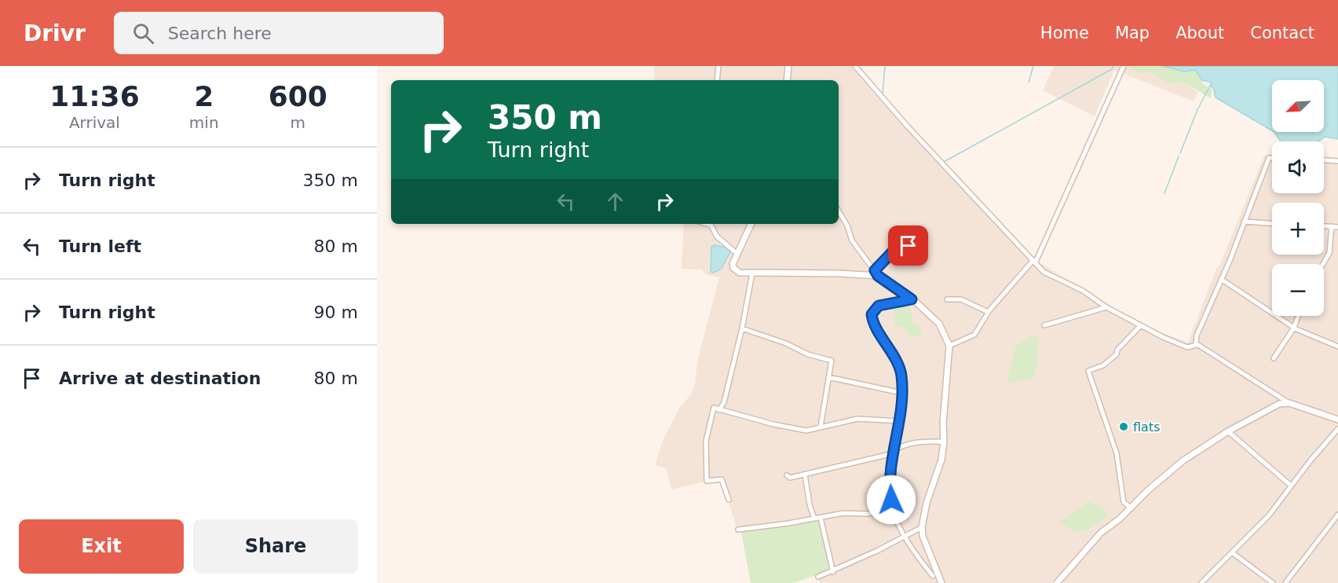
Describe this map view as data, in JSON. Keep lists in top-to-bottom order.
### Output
{
  "places": ["flats"],
  "north": "bottom left",
  "page": {
    "header": "Drivr",
    "search": "Search here",
    "nav": [
      "Home",
      "Map",
      "About",
      "Contact"
    ],
    "eta": [
      "11:36",
      "Arrival",
      "2",
      "min",
      "600",
      "m"
    ],
    "map_buttons": ["+", "−"],
    "turn": ["350 m", "Turn right"],
    "list": [
      {
        "name": "Turn right",
        "value": "350 m"
      },
      {
        "name": "Turn left",
        "value": "80 m"
      },
      {
        "name": "Turn right",
        "value": "90 m"
      },
      {
        "name": "Arrive at destination",
        "value": "80 m"
      }
    ],
    "buttons": ["Exit", "Share"]
  }
}
